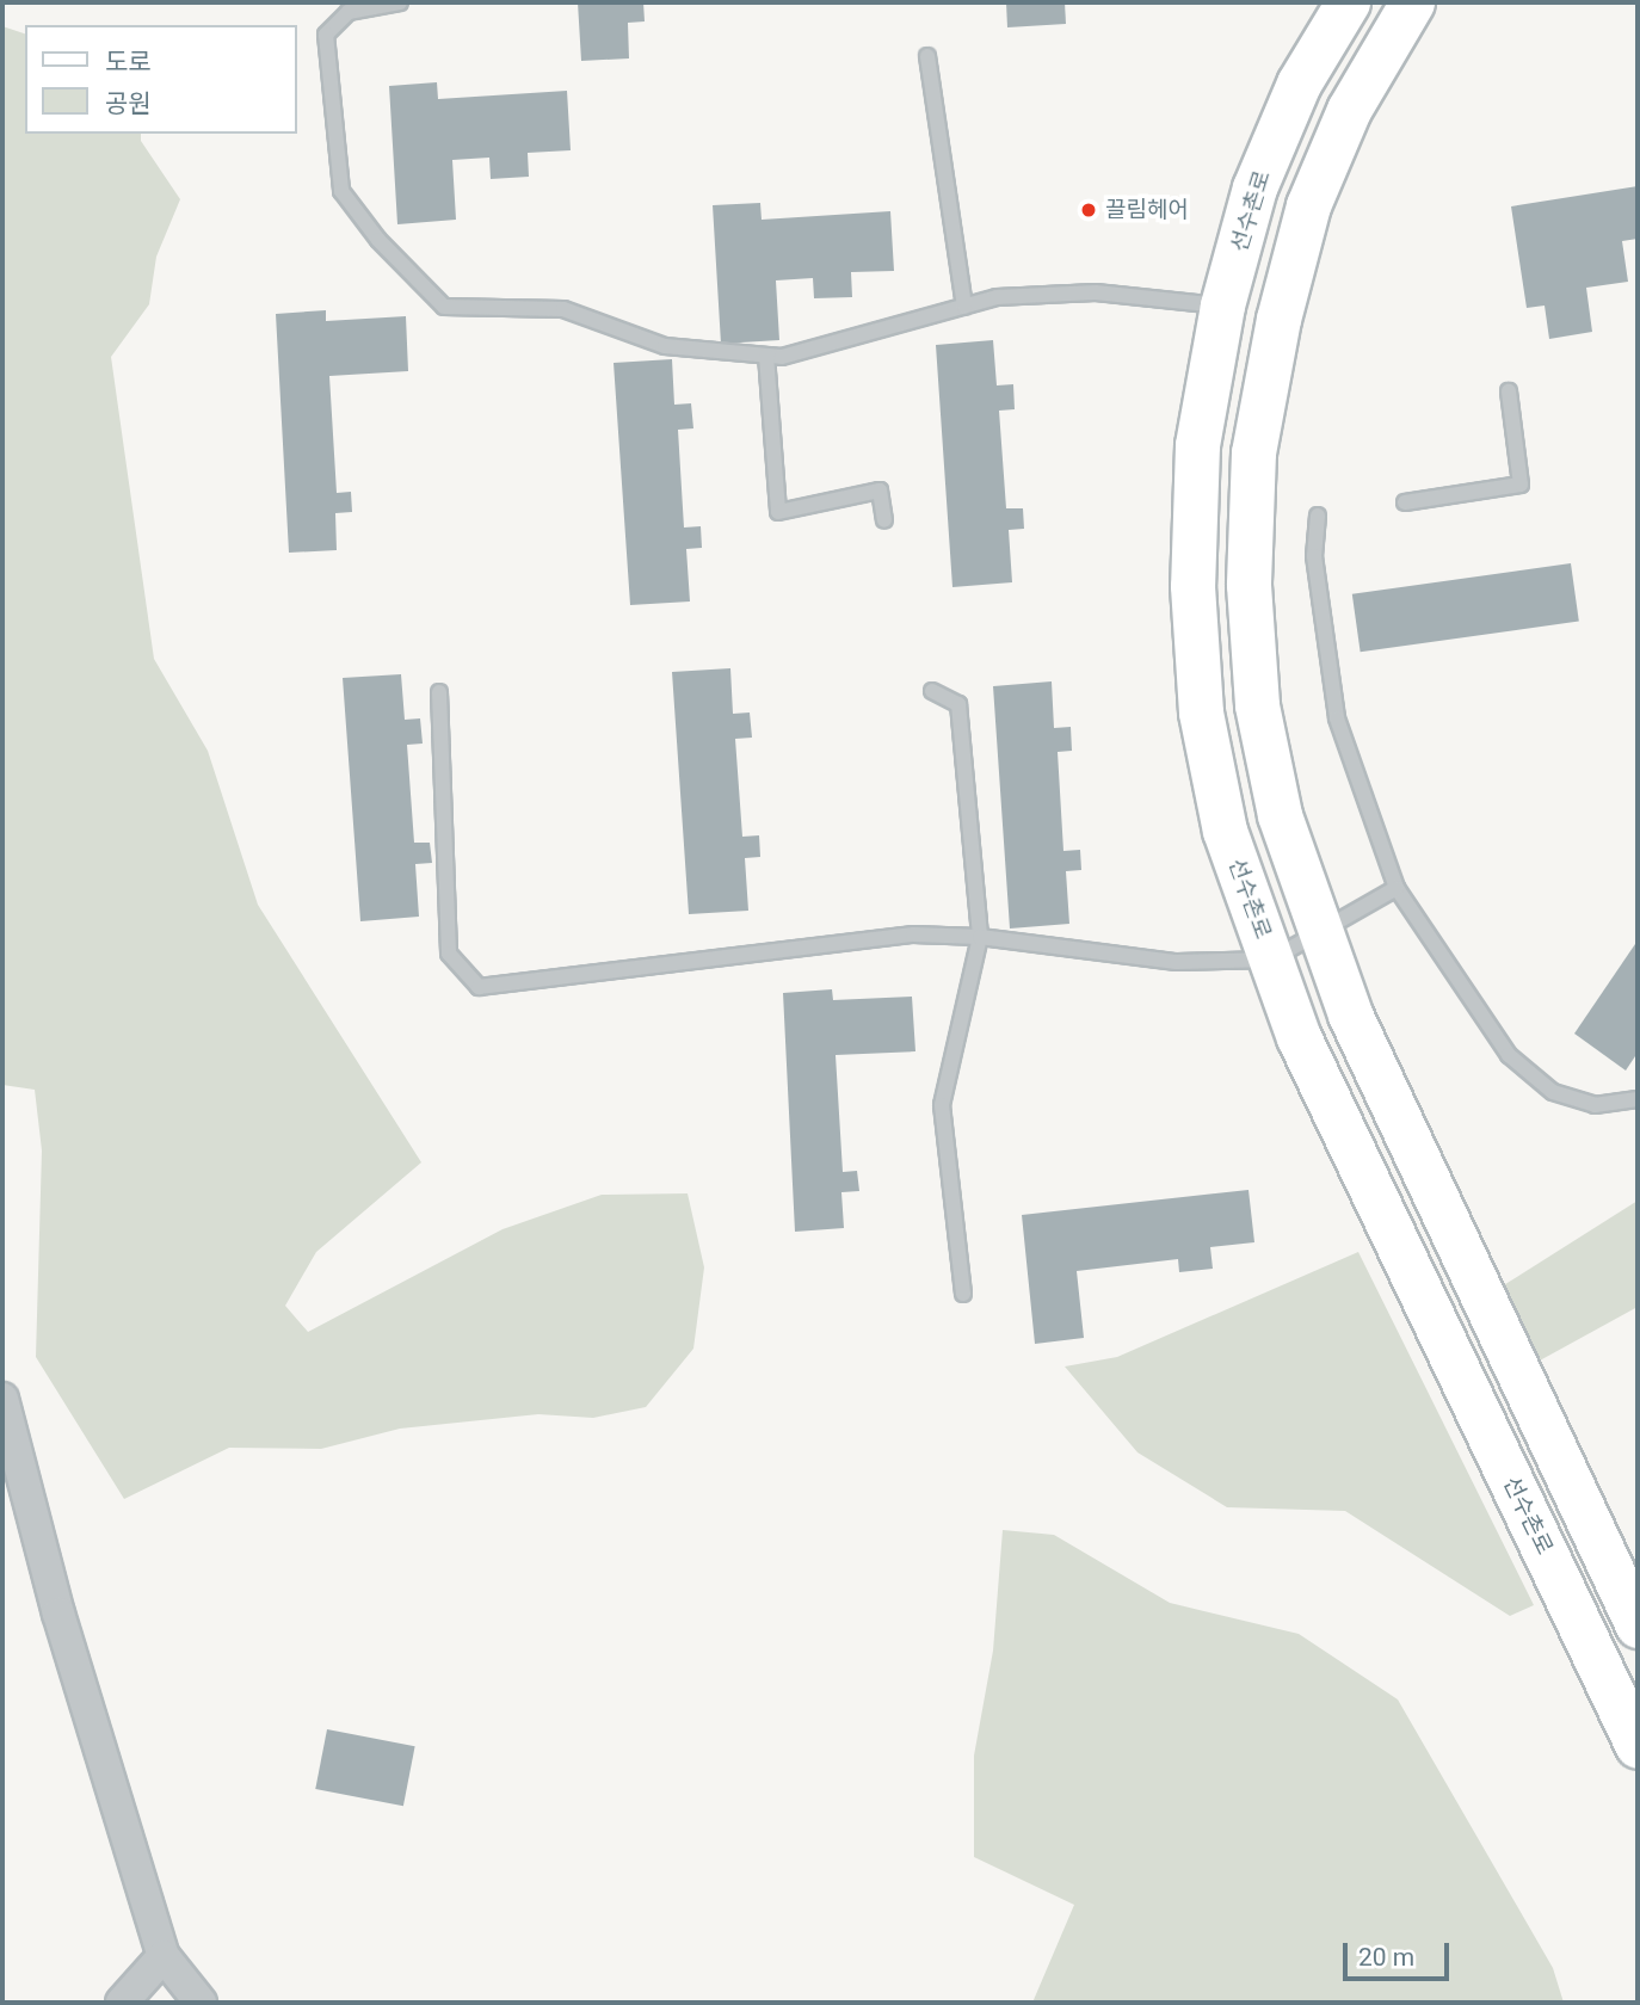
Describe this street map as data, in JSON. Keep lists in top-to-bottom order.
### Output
{
  "streets": {
    "street": ["선수촌로"]
  },
  "places": ["끌림헤어"],
  "legend": ["도로", "공원"],
  "scale_bar": "20 m"
}
